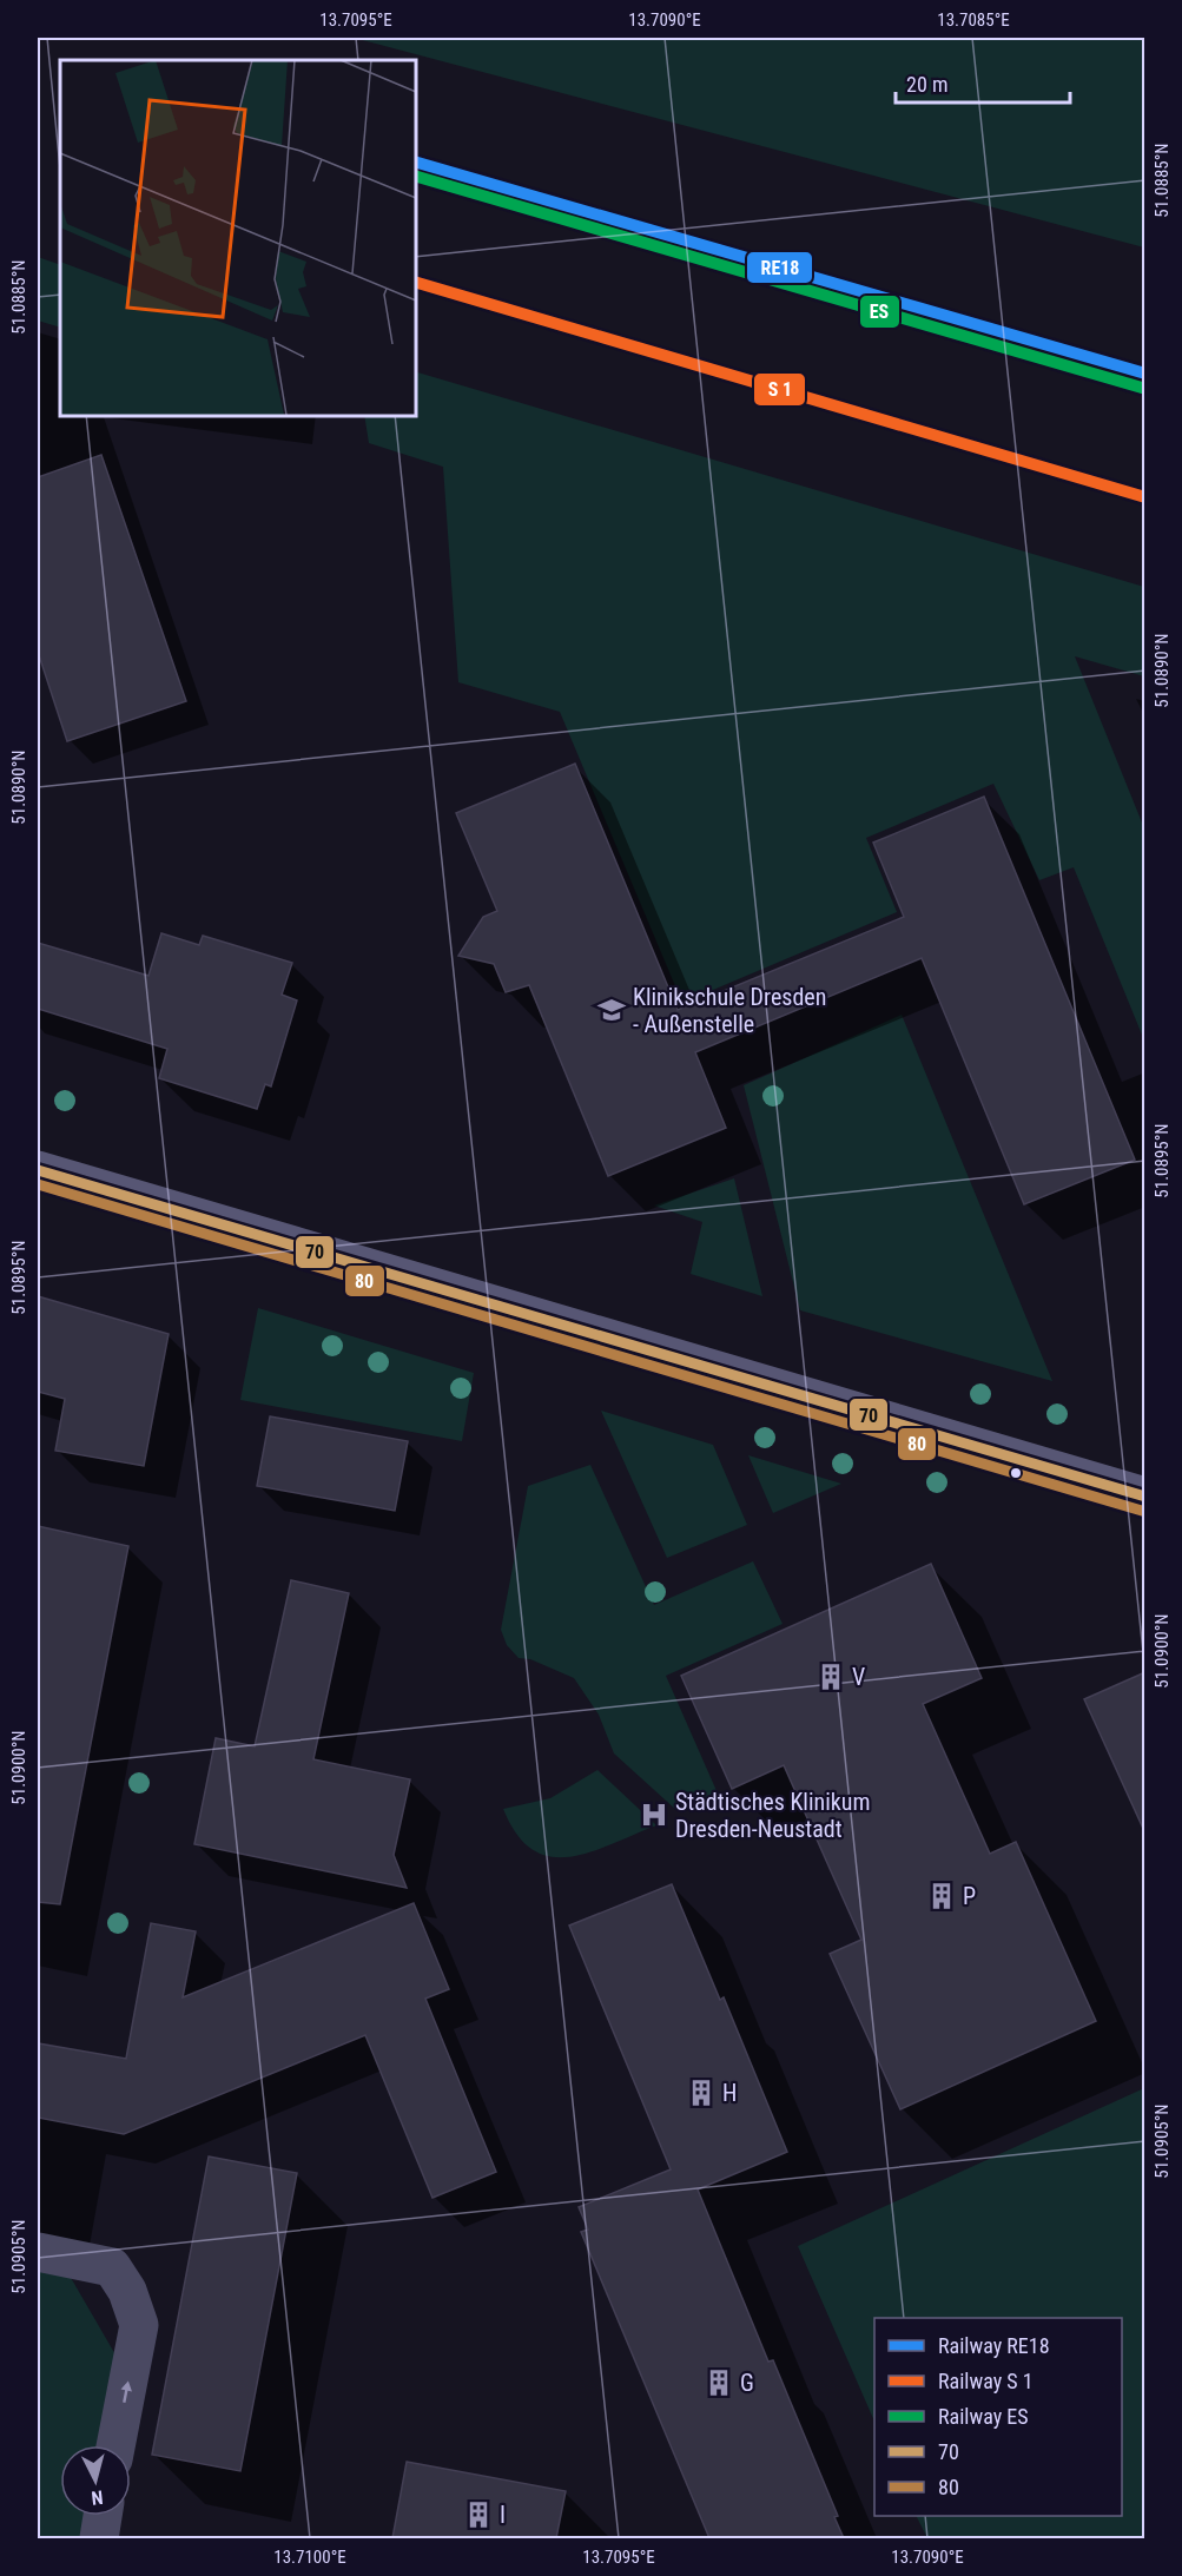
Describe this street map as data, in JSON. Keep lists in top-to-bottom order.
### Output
{
  "places": {
    "school or university": ["Klinikschule Dresden - Außenstelle"],
    "building": [
      "V",
      "P",
      "H",
      "G",
      "I"
    ],
    "hospital": ["Städtisches Klinikum Dresden-Neustadt"]
  },
  "lines": [
    "rail line RE18",
    "rail line ES",
    "transit line 70",
    "transit line 80"
  ],
  "legend": [
    "Railway RE18",
    "Railway S 1",
    "Railway ES",
    "70",
    "80"
  ],
  "scale_bar": "20 m",
  "north": "bottom",
  "coordinates": [
    "13.7095°E",
    "13.7090°E",
    "13.7085°E",
    "51.0885°N",
    "51.0890°N",
    "51.0895°N",
    "51.0900°N",
    "51.0905°N",
    "13.7100°E"
  ]
}
